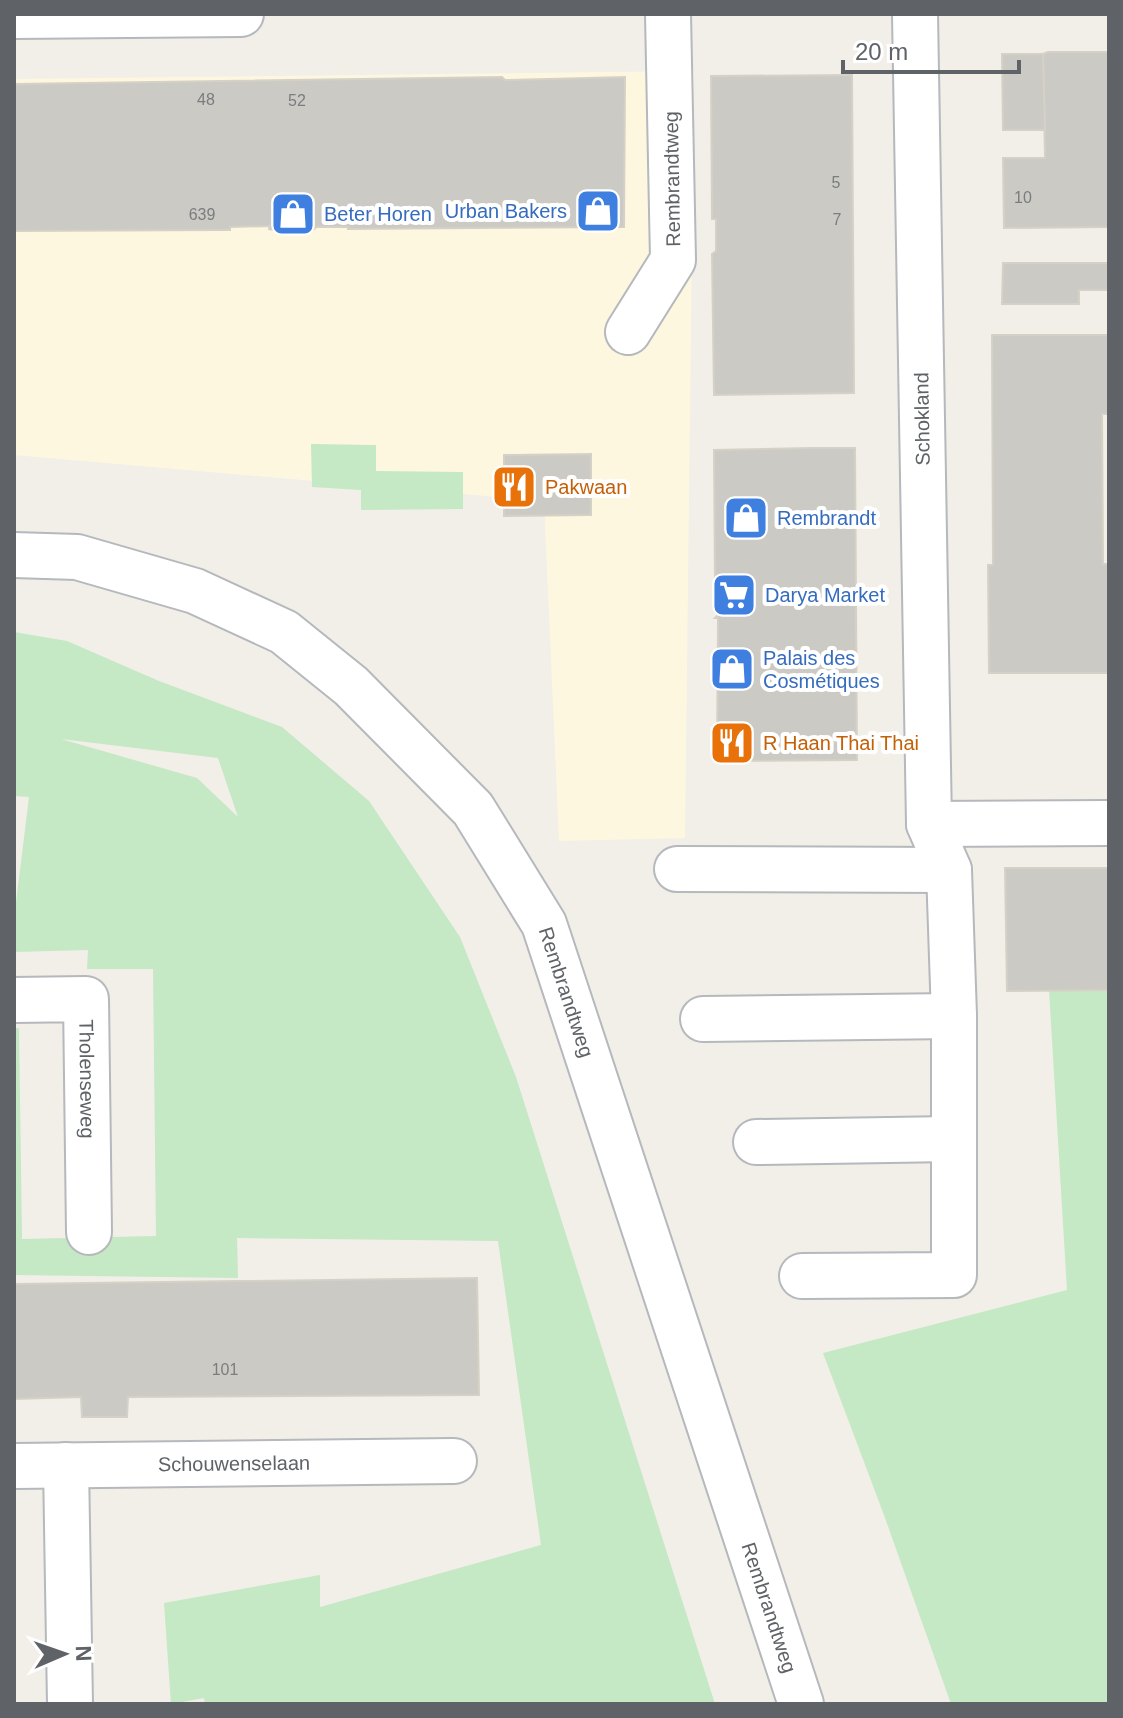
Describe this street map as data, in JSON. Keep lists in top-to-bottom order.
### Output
{
  "streets": {
    "street": [
      "Rembrandtweg",
      "Schokland",
      "Tholenseweg",
      "Schouwenselaan"
    ]
  },
  "places": {
    "shop": [
      "Urban Bakers",
      "Beter Horen",
      "Rembrandt",
      "Palais des Cosmétiques"
    ],
    "restaurant": ["Pakwaan", "R Haan Thai Thai"],
    "supermarket": ["Darya Market"]
  },
  "house_numbers": [
    "48",
    "52",
    "5",
    "10",
    "639",
    "7",
    "101"
  ],
  "scale_bar": "20 m",
  "north": "right"
}
